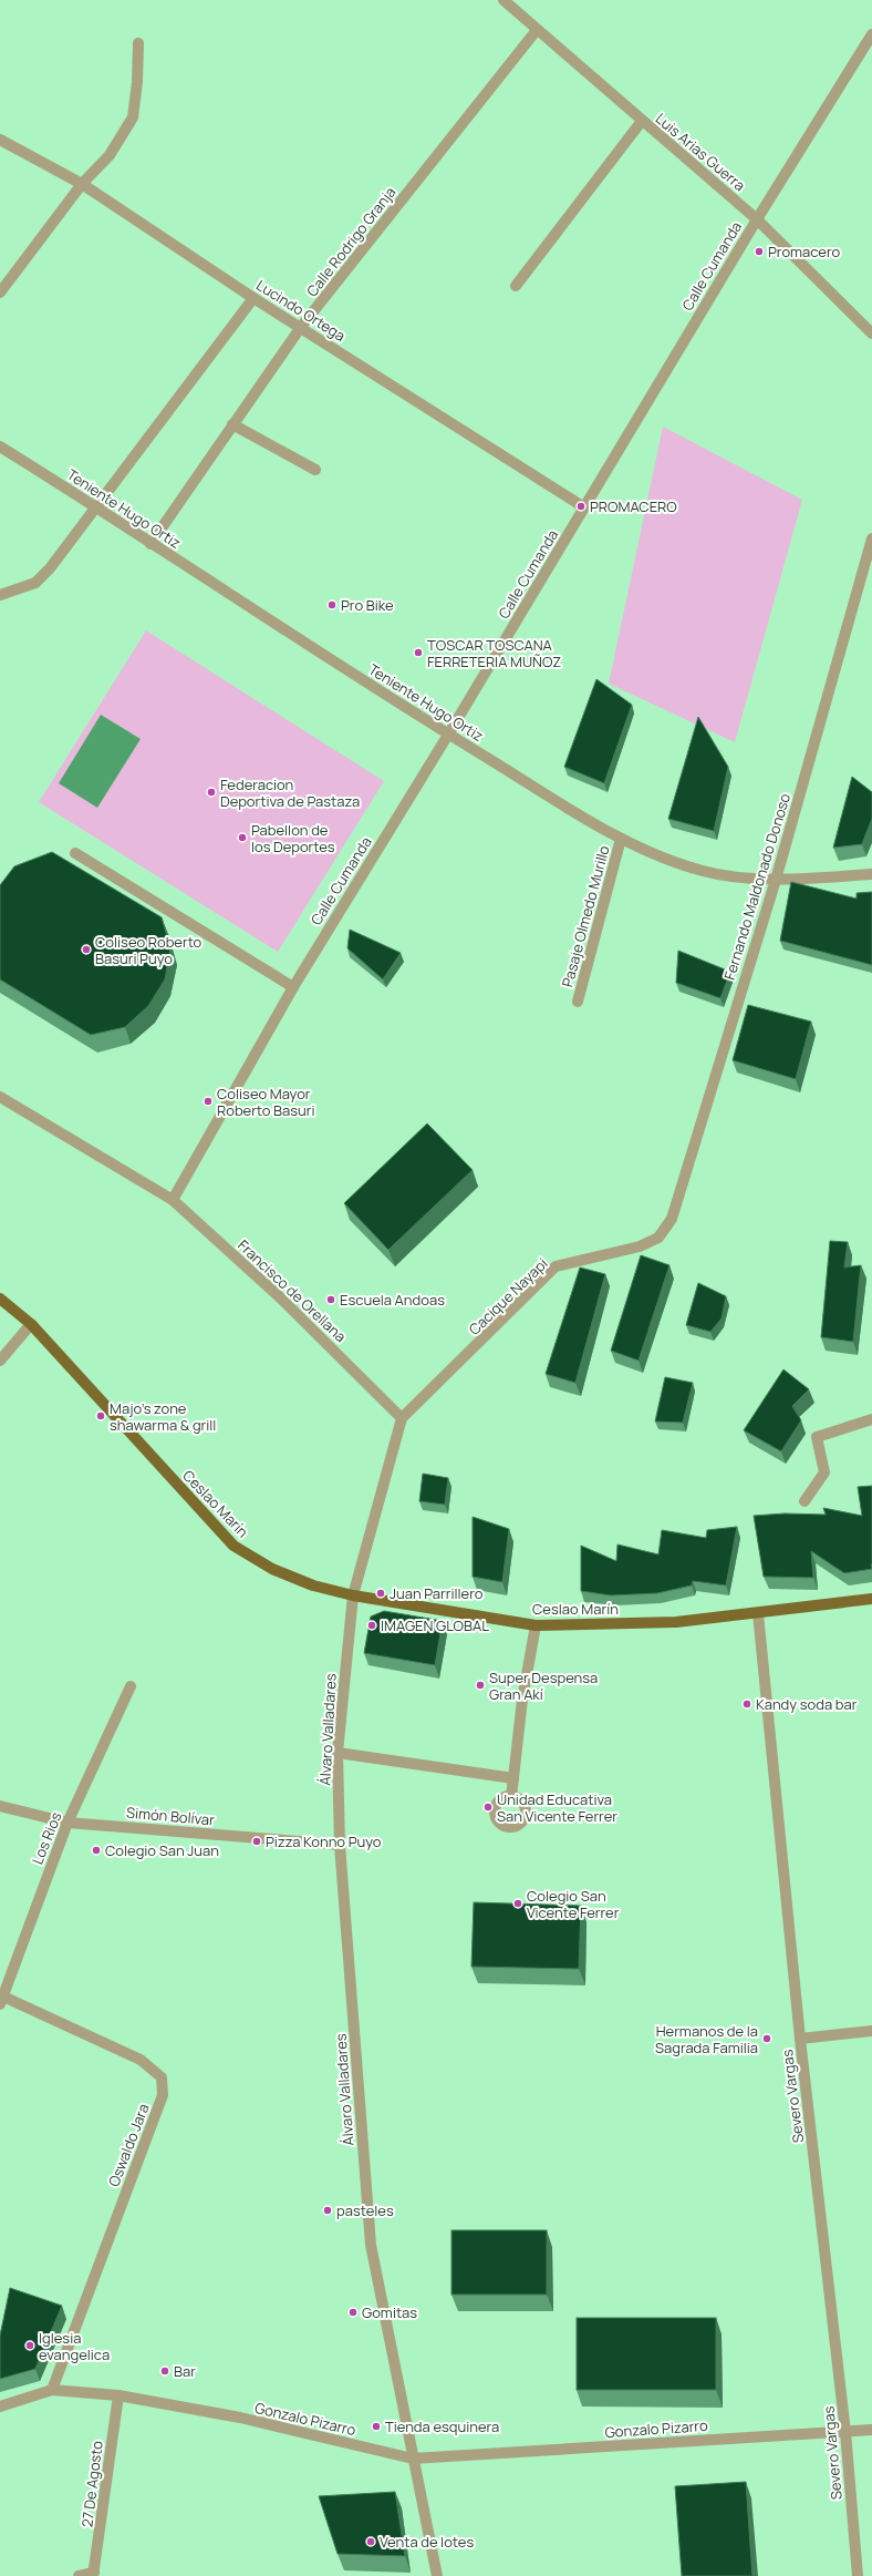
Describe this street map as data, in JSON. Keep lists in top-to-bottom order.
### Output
{
  "streets": {
    "main road": ["Ceslao Marín"],
    "street": [
      "Luis Arias Guerra",
      "Calle Rodrigo Granja",
      "Calle Cumanda",
      "Lucindo Ortega",
      "Teniente Hugo Ortiz",
      "Fernando Maldonado Donoso",
      "Pasaje Olmedo Murillo",
      "Francisco de Orellana",
      "Cacique Nayapi",
      "Álvaro Valladares",
      "Simón Bolívar",
      "Los Rios",
      "Severo Vargas",
      "Oswaldo Jara",
      "Gonzalo Pizarro",
      "27 De Agosto"
    ]
  },
  "crossings": [
    ["Luis Arias Guerra", "Calle Rodrigo Granja"],
    ["Luis Arias Guerra", "Calle Cumanda"],
    ["Calle Rodrigo Granja", "Lucindo Ortega"],
    ["Calle Rodrigo Granja", "Teniente Hugo Ortiz"],
    ["Calle Cumanda", "Lucindo Ortega"],
    ["Calle Cumanda", "Teniente Hugo Ortiz"],
    ["Calle Cumanda", "Francisco de Orellana"],
    ["Teniente Hugo Ortiz", "Fernando Maldonado Donoso"],
    ["Teniente Hugo Ortiz", "Pasaje Olmedo Murillo"],
    ["Fernando Maldonado Donoso", "Cacique Nayapi"],
    ["Francisco de Orellana", "Cacique Nayapi"],
    ["Ceslao Marín", "Álvaro Valladares"],
    ["Ceslao Marín", "Severo Vargas"],
    ["Álvaro Valladares", "Simón Bolívar"],
    ["Álvaro Valladares", "Gonzalo Pizarro"],
    ["Simón Bolívar", "Los Rios"],
    ["Los Rios", "Oswaldo Jara"],
    ["Severo Vargas", "Gonzalo Pizarro"],
    ["Oswaldo Jara", "Gonzalo Pizarro"],
    ["Gonzalo Pizarro", "27 De Agosto"]
  ],
  "places": [
    "Promacero",
    "PROMACERO",
    "Pro Bike",
    "TOSCAR TOSCANA FERRETERIA MUÑOZ",
    "Federacion Deportiva de Pastaza",
    "Pabellon de los Deportes",
    "Coliseo Roberto Basuri Puyo",
    "Coliseo Mayor Roberto Basuri",
    "Escuela Andoas",
    "Majo's zone shawarma & grill",
    "Juan Parrillero",
    "IMAGEN GLOBAL",
    "Super Despensa Gran Akí",
    "Kandy soda bar",
    "Unidad Educativa San Vicente Ferrer",
    "Pizza Konno Puyo",
    "Colegio San Juan",
    "Colegio San Vicente Ferrer",
    "Hermanos de la Sagrada Familia",
    "pasteles",
    "Gomitas",
    "Iglesia evangelica",
    "Bar",
    "Tienda esquinera",
    "Venta de lotes"
  ]
}
